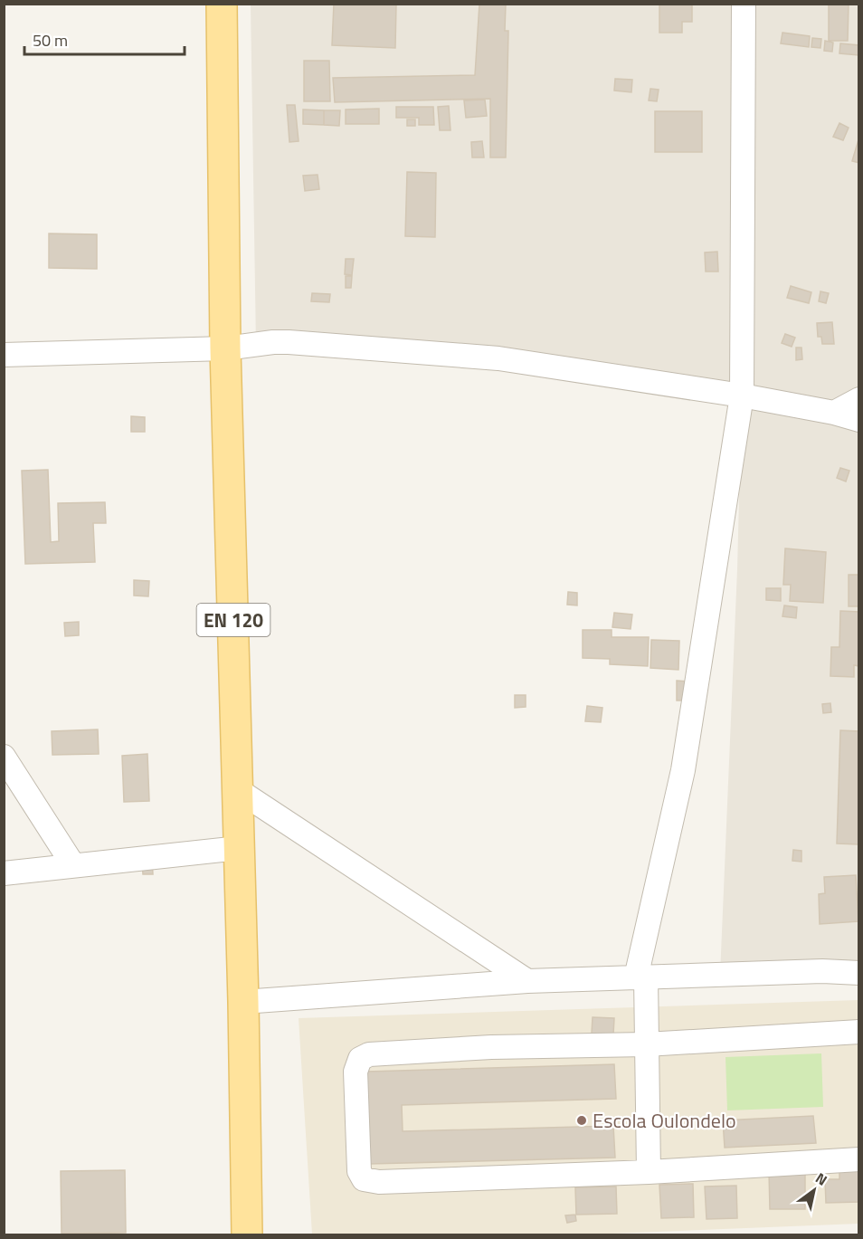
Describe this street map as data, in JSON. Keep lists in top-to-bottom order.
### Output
{
  "streets": {
    "main road": ["EN 120"]
  },
  "places": ["Escola Oulondelo"],
  "scale_bar": "50 m",
  "north": "top right"
}
